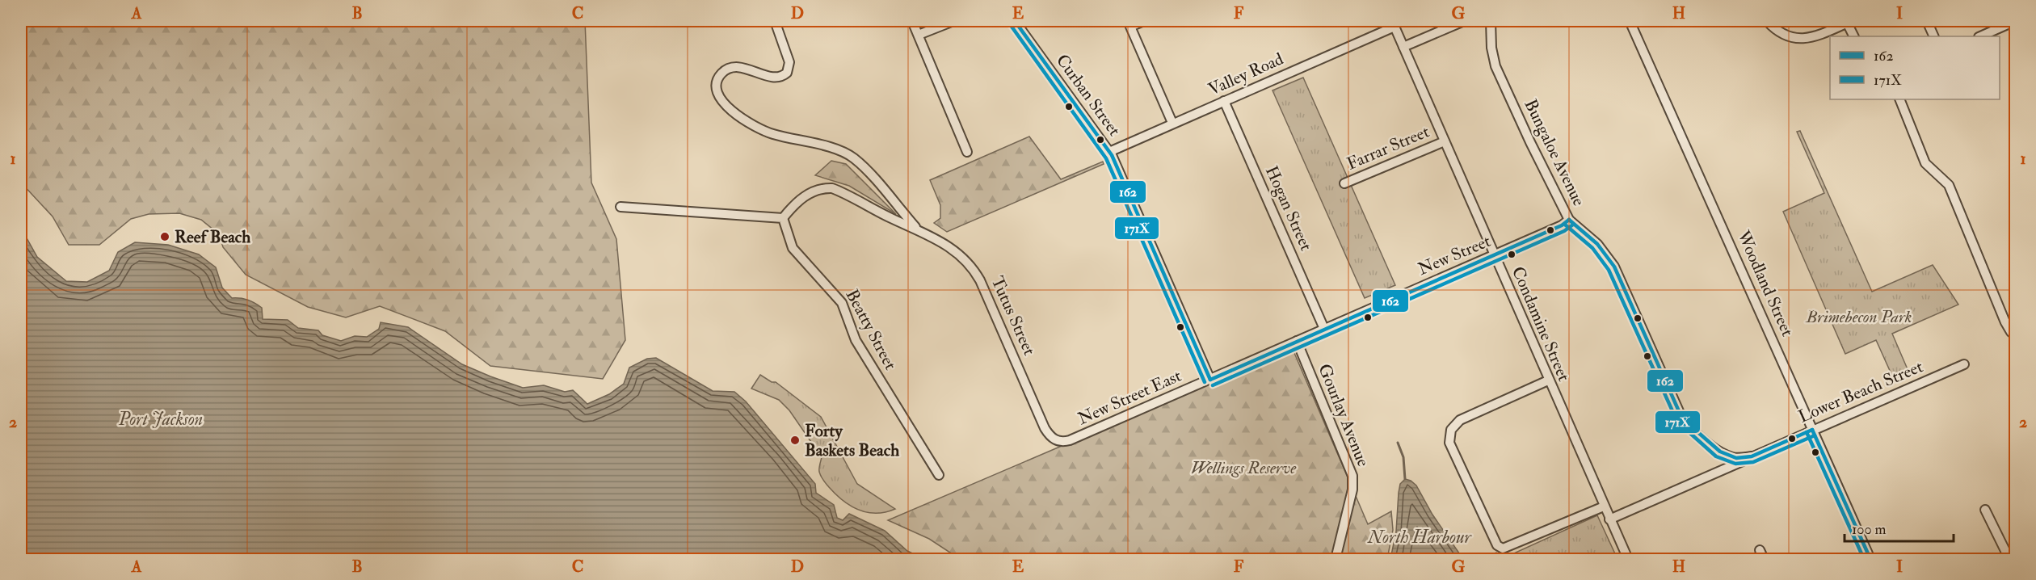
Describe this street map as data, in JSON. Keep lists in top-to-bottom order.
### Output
{
  "streets": {
    "street": [
      "Valley Road",
      "Curban Street",
      "Farrar Street",
      "Bungaloe Avenue",
      "Hogan Street",
      "New Street",
      "Woodland Street",
      "Tutus Street",
      "Condamine Street",
      "Beatty Street",
      "Lower Beach Street",
      "New Street East",
      "Gourlay Avenue"
    ]
  },
  "crossings": [
    ["Valley Road", "Curban Street"],
    ["Valley Road", "Hogan Street"],
    ["Valley Road", "Condamine Street"],
    ["Curban Street", "New Street East"],
    ["Farrar Street", "Condamine Street"],
    ["Bungaloe Avenue", "New Street"],
    ["Bungaloe Avenue", "Lower Beach Street"],
    ["Hogan Street", "New Street"],
    ["Hogan Street", "New Street East"],
    ["New Street", "Condamine Street"],
    ["New Street", "New Street East"],
    ["Woodland Street", "Lower Beach Street"],
    ["Tutus Street", "Beatty Street"],
    ["Tutus Street", "New Street East"],
    ["Condamine Street", "Lower Beach Street"],
    ["New Street East", "Gourlay Avenue"]
  ],
  "water": ["Port Jackson", "North Harbour"],
  "parks": ["Brimebecon Park", "Wellings Reserve"],
  "places": ["Reef Beach", "Forty Baskets Beach"],
  "lines": ["transit line 162", "transit line 171X"],
  "legend": ["162", "171X"],
  "scale_bar": "100 m",
  "grid": {
    "columns": [
      "A",
      "B",
      "C",
      "D",
      "E",
      "F",
      "G",
      "H",
      "I"
    ],
    "rows": ["1", "2"]
  }
}
